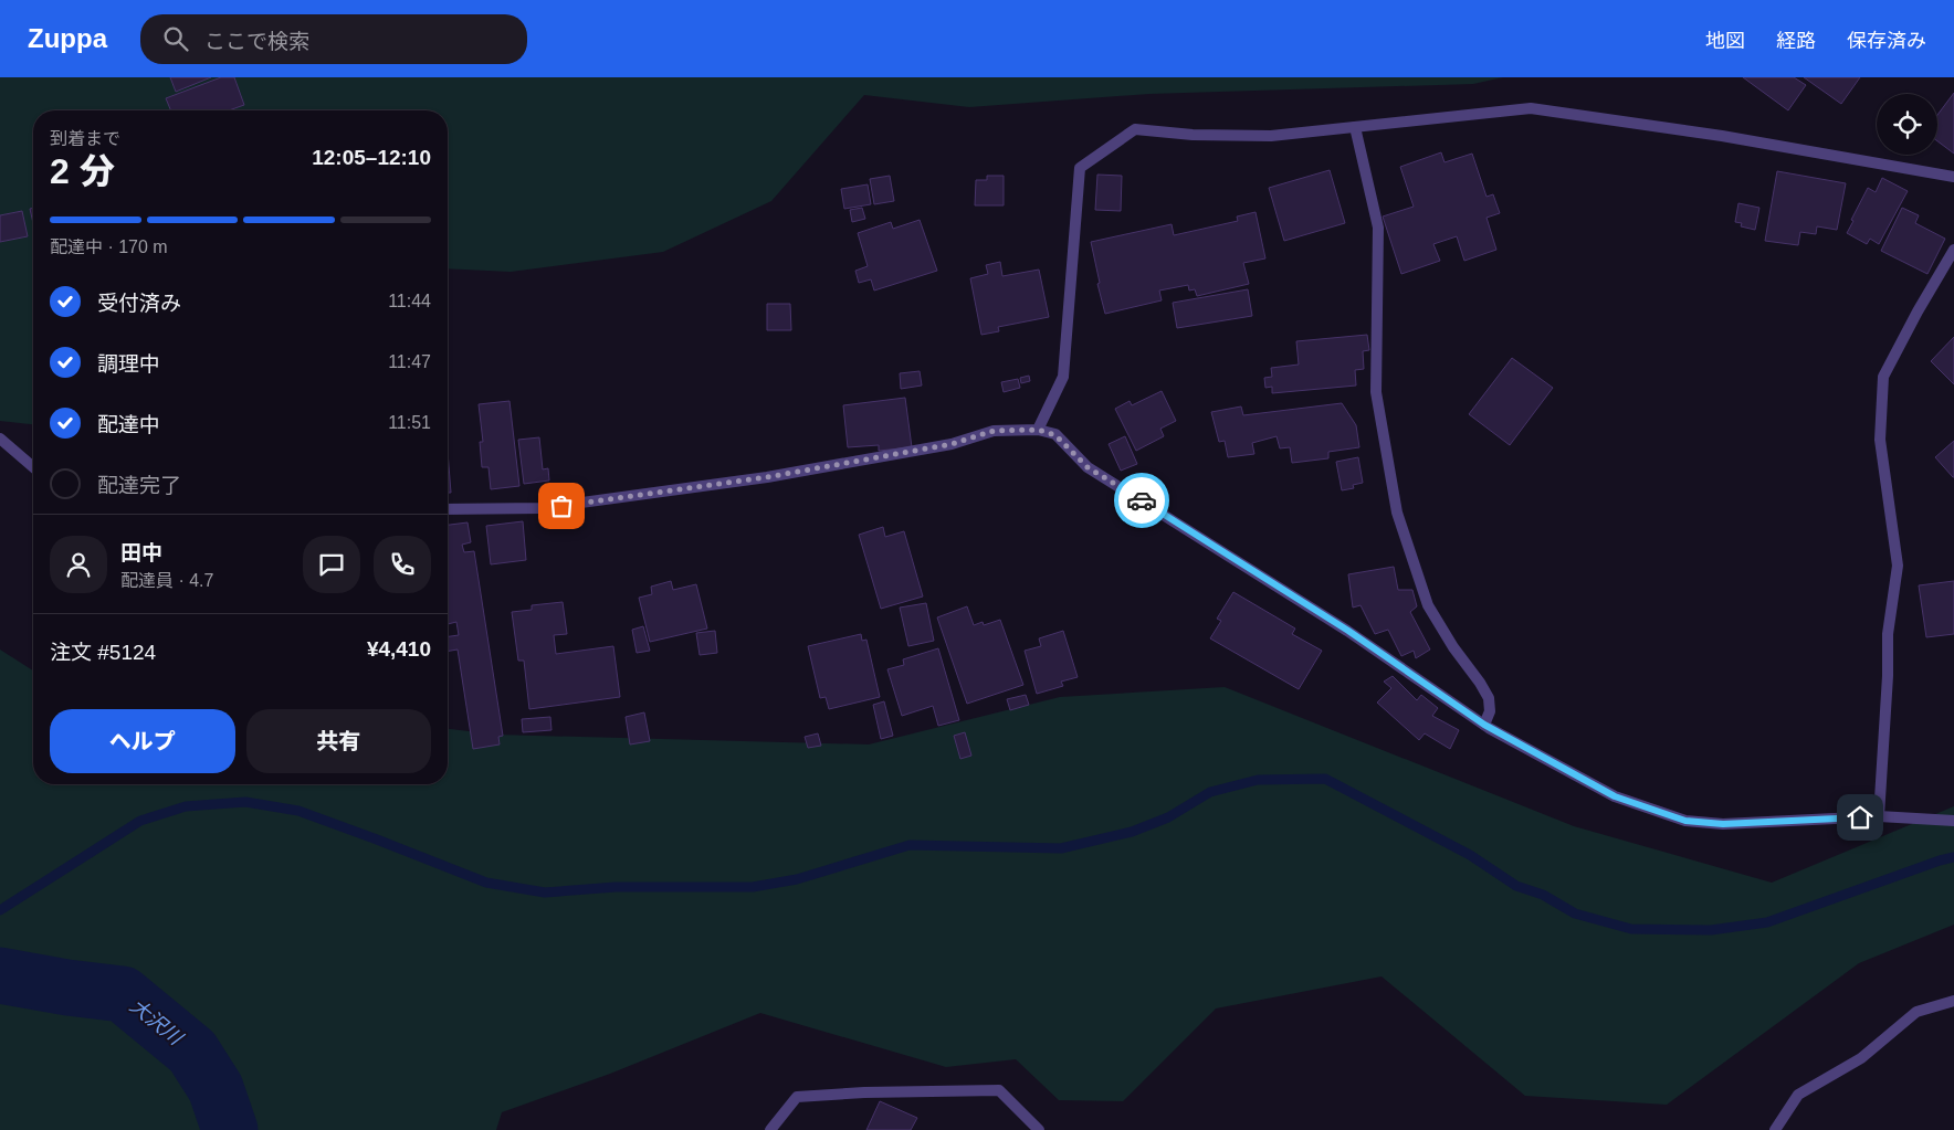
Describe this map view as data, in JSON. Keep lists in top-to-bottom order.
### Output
{
  "water": ["大沢川"],
  "page": {
    "header": "Zuppa",
    "search": "ここで検索",
    "nav": ["地図", "経路", "保存済み"],
    "heading": ["2 分", "到着まで", "12:05–12:10"],
    "panel": [
      "田中",
      "配達員 · 4.7",
      "注文 #5124",
      "¥4,410"
    ],
    "bar": "配達中 · 170 m",
    "list": [
      ["受付済み", "11:44"],
      ["調理中", "11:47"],
      ["配達中", "11:51"],
      "配達完了"
    ],
    "buttons": ["ヘルプ", "共有"]
  }
}
